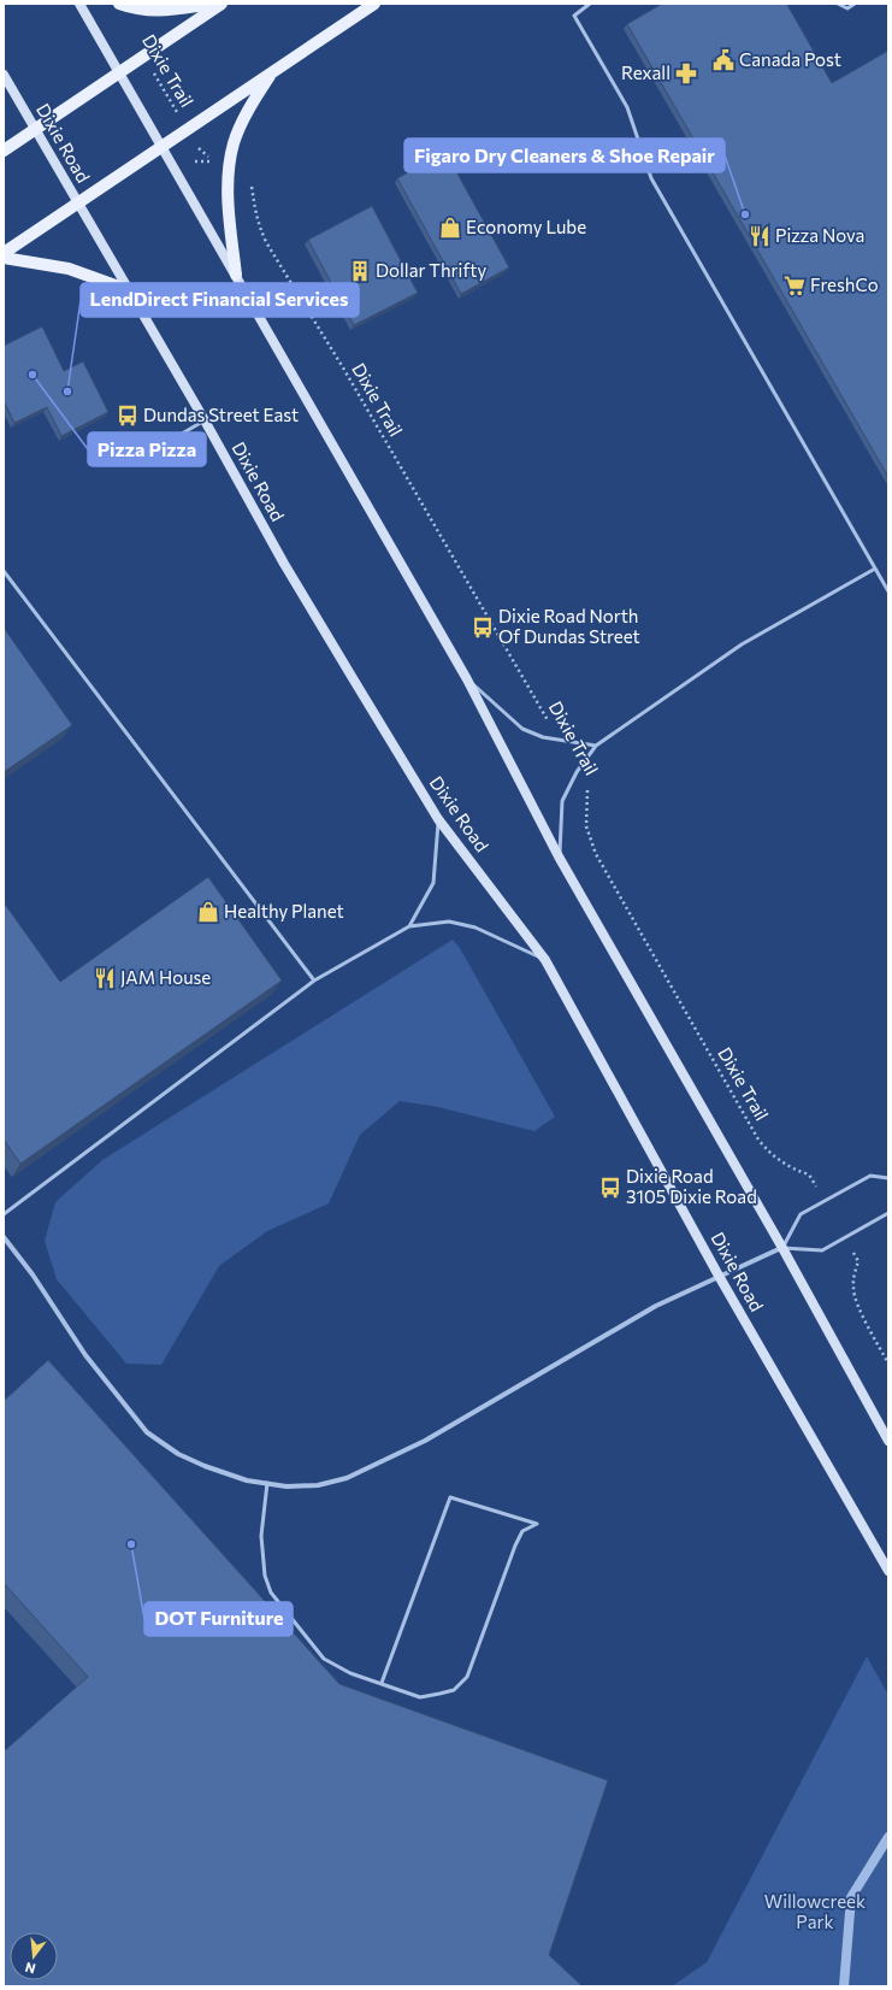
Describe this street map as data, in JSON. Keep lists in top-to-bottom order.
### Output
{
  "streets": {
    "main road": ["Dixie Road"],
    "path": ["Dixie Trail"]
  },
  "parks": ["Willowcreek Park"],
  "places": {
    "public building": ["Canada Post"],
    "pharmacy": ["Rexall"],
    "other": [
      "Figaro Dry Cleaners & Shoe Repair",
      "Pizza Pizza",
      "LendDirect Financial Services",
      "DOT Furniture"
    ],
    "shop": ["Economy Lube", "Healthy Planet"],
    "restaurant": ["Pizza Nova", "JAM House"],
    "building": ["Dollar Thrifty"],
    "supermarket": ["FreshCo"],
    "bus stop": ["Dundas Street East", "Dixie Road North Of Dundas Street", "Dixie Road 3105 Dixie Road"]
  },
  "north": "bottom"
}
